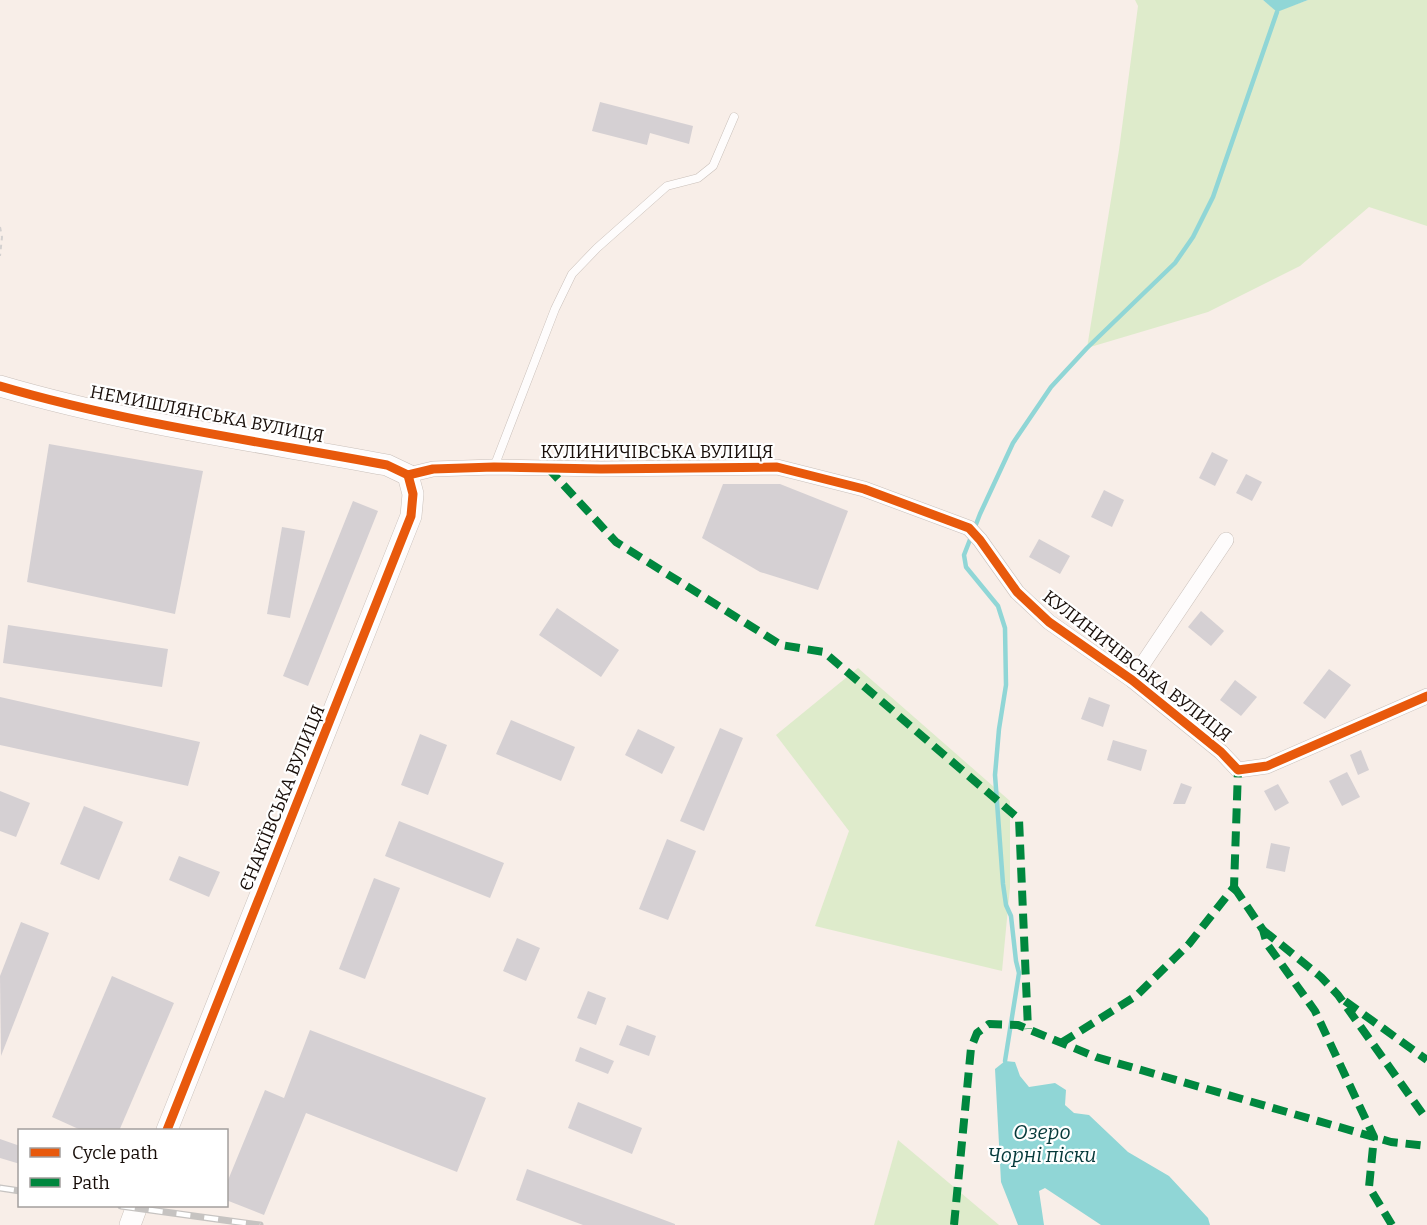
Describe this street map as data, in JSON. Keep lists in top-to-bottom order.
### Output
{
  "streets": {
    "street": ["НЕМИШЛЯНСЬКА ВУЛИЦЯ", "КУЛИНИЧІВСЬКА ВУЛИЦЯ", "ЄНАКІЇВСЬКА ВУЛИЦЯ"]
  },
  "crossings": [
    ["НЕМИШЛЯНСЬКА ВУЛИЦЯ", "КУЛИНИЧІВСЬКА ВУЛИЦЯ"],
    ["НЕМИШЛЯНСЬКА ВУЛИЦЯ", "ЄНАКІЇВСЬКА ВУЛИЦЯ"],
    ["КУЛИНИЧІВСЬКА ВУЛИЦЯ", "ЄНАКІЇВСЬКА ВУЛИЦЯ"]
  ],
  "water": ["Озеро Чорні піски"],
  "legend": ["Cycle path", "Path"]
}
